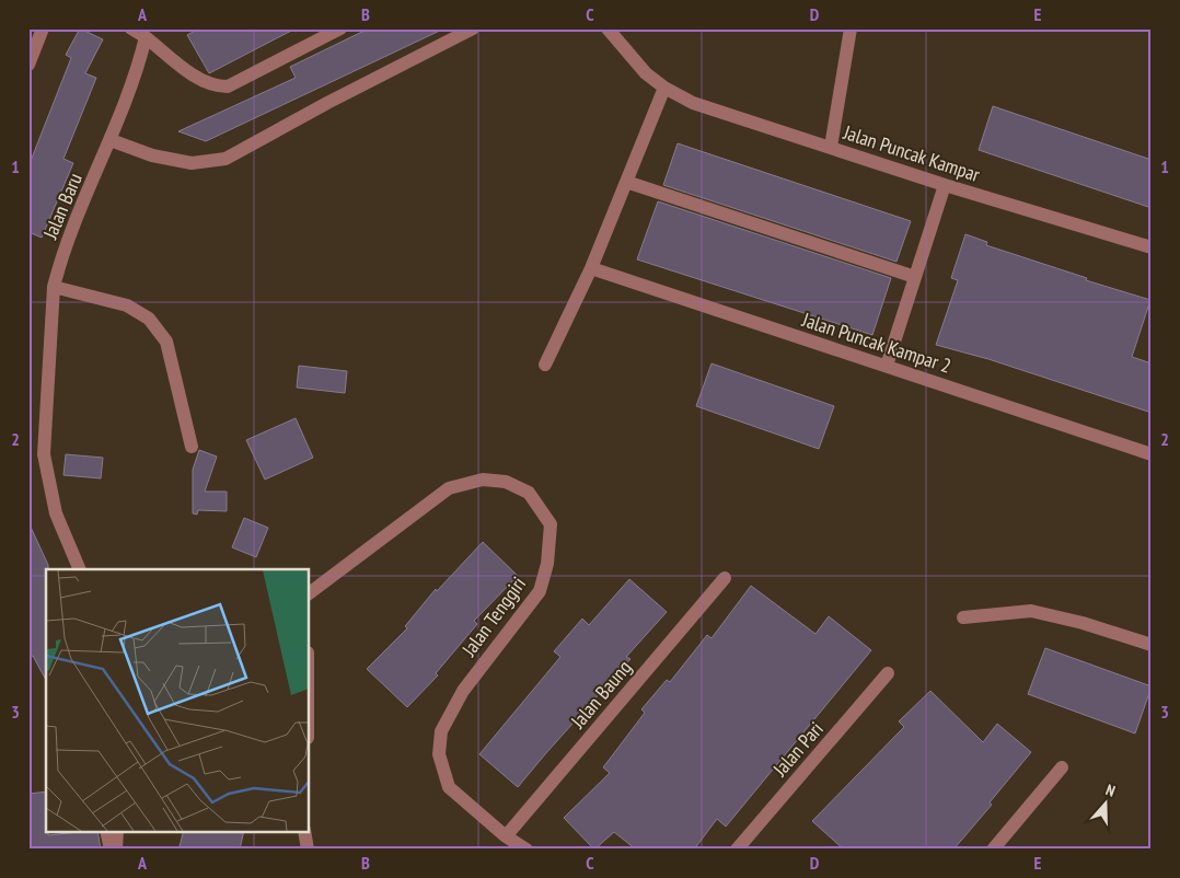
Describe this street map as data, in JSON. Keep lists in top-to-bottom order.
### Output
{
  "streets": {
    "street": [
      "Jalan Puncak Kampar",
      "Jalan Baru",
      "Jalan Puncak Kampar 2",
      "Jalan Tenggiri",
      "Jalan Baung",
      "Jalan Pari"
    ]
  },
  "crossings": [
    ["Jalan Tenggiri", "Jalan Baung"]
  ],
  "north": "top",
  "grid": {
    "columns": [
      "A",
      "B",
      "C",
      "D",
      "E"
    ],
    "rows": ["1", "2", "3"]
  }
}
